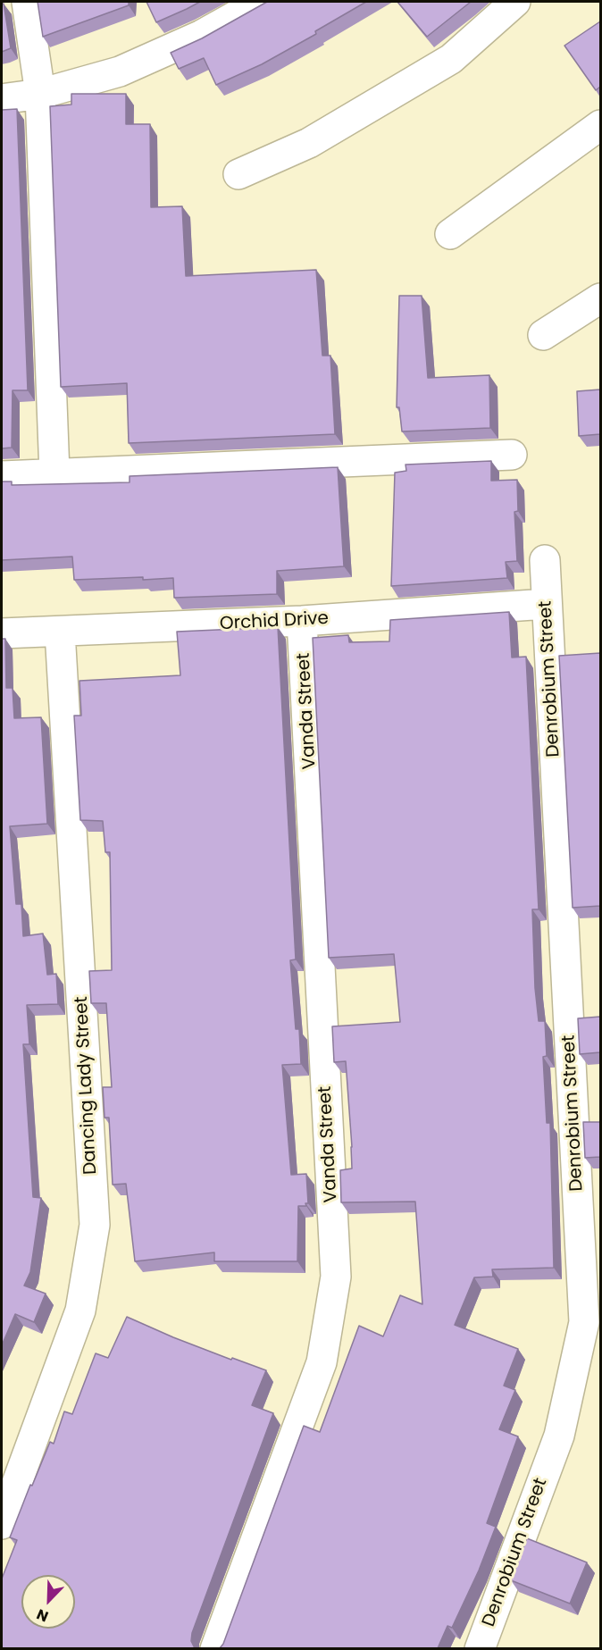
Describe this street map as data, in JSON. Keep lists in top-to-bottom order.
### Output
{
  "streets": {
    "street": [
      "Orchid Drive",
      "Denrobium Street",
      "Vanda Street",
      "Dancing Lady Street"
    ]
  },
  "crossings": [
    ["Orchid Drive", "Denrobium Street"],
    ["Orchid Drive", "Vanda Street"],
    ["Orchid Drive", "Dancing Lady Street"]
  ],
  "north": "bottom left"
}
